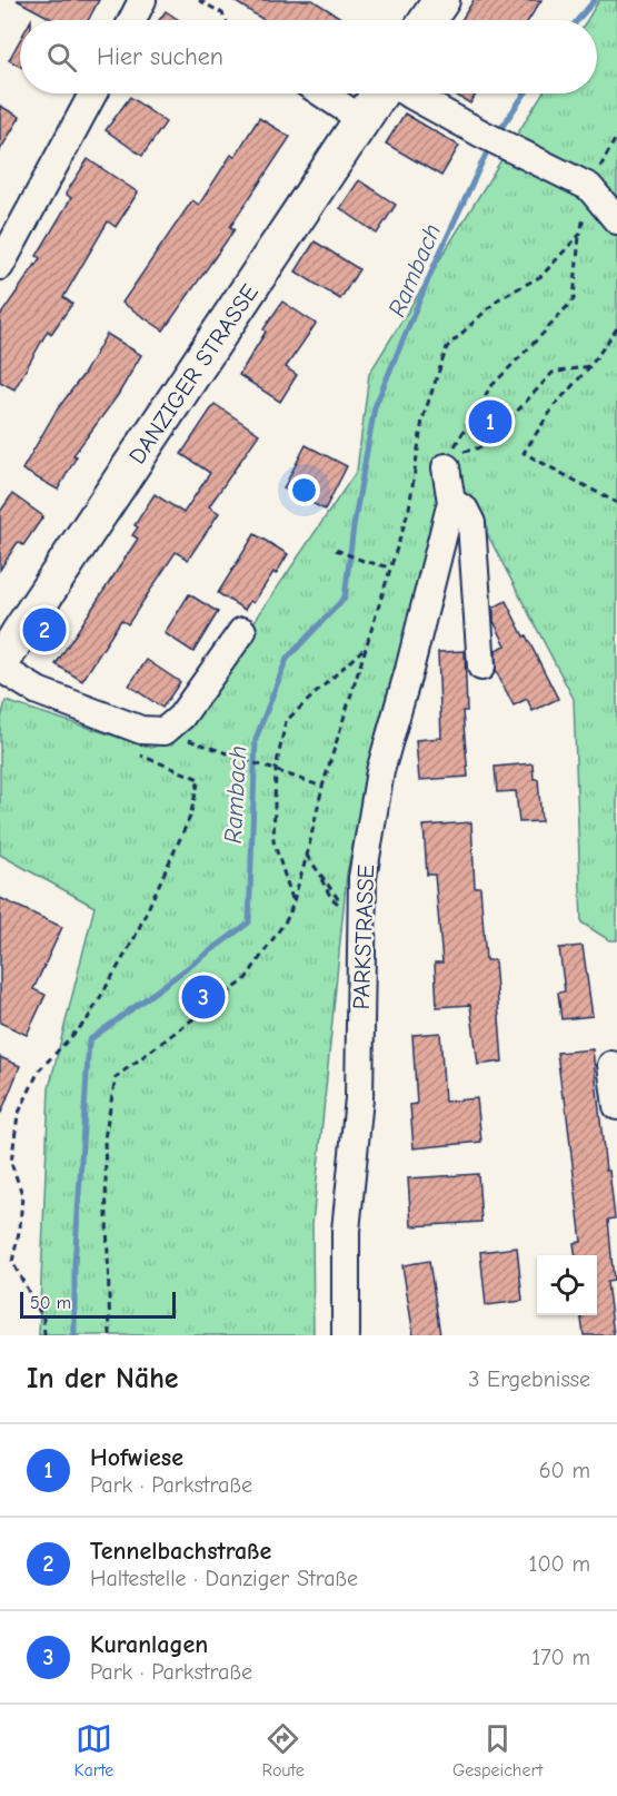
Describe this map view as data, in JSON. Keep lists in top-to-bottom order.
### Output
{
  "streets": {
    "main road": ["DANZIGER STRASSE"],
    "street": ["PARKSTRASSE"]
  },
  "water": ["Rambach"],
  "scale_bar": "50 m",
  "page": {
    "search": "Hier suchen",
    "pins": ["1", "2", "3"],
    "scale": "50 m",
    "heading": ["In der Nähe", "3 Ergebnisse"],
    "list": [
      {
        "mark": "1",
        "name": "Hofwiese",
        "note": "Park · Parkstraße",
        "value": "60 m"
      },
      {
        "mark": "2",
        "name": "Tennelbachstraße",
        "note": "Haltestelle · Danziger Straße",
        "value": "100 m"
      },
      {
        "mark": "3",
        "name": "Kuranlagen",
        "note": "Park · Parkstraße",
        "value": "170 m"
      }
    ],
    "nav": ["Karte", "Route", "Gespeichert"]
  }
}
